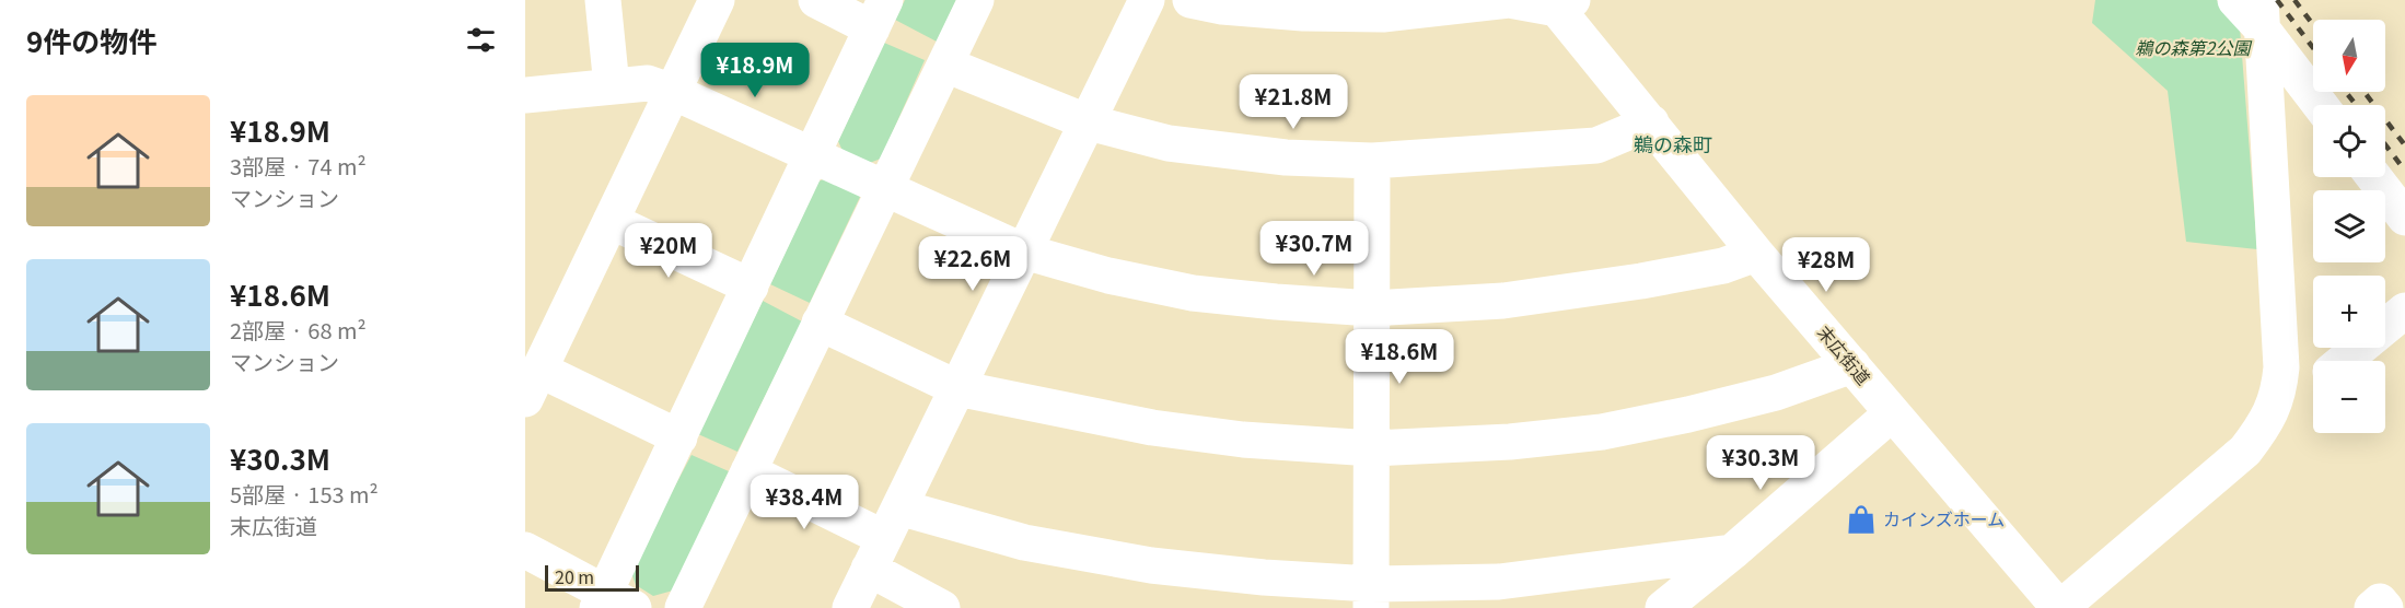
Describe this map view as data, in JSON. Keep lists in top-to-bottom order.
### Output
{
  "streets": {
    "street": ["末広街道"]
  },
  "districts": ["鵜の森町"],
  "parks": ["鵜の森第2公園"],
  "places": {
    "shop": ["カインズホーム"]
  },
  "scale_bar": "20 m",
  "north": "bottom",
  "page": {
    "heading": "9件の物件",
    "map_buttons": ["+", "−"],
    "price": [
      "¥18.9M",
      "¥21.8M",
      "¥30.7M",
      "¥20M",
      "¥22.6M",
      "¥28M",
      "¥18.6M",
      "¥30.3M",
      "¥38.4M"
    ],
    "list": [
      {
        "name": "¥18.9M",
        "note": "3部屋 · 74 m² · マンション"
      },
      {
        "name": "¥18.6M",
        "note": "2部屋 · 68 m² · マンション"
      },
      {
        "name": "¥30.3M",
        "note": "5部屋 · 153 m² · 末広街道"
      }
    ],
    "scale": "20 m"
  }
}
